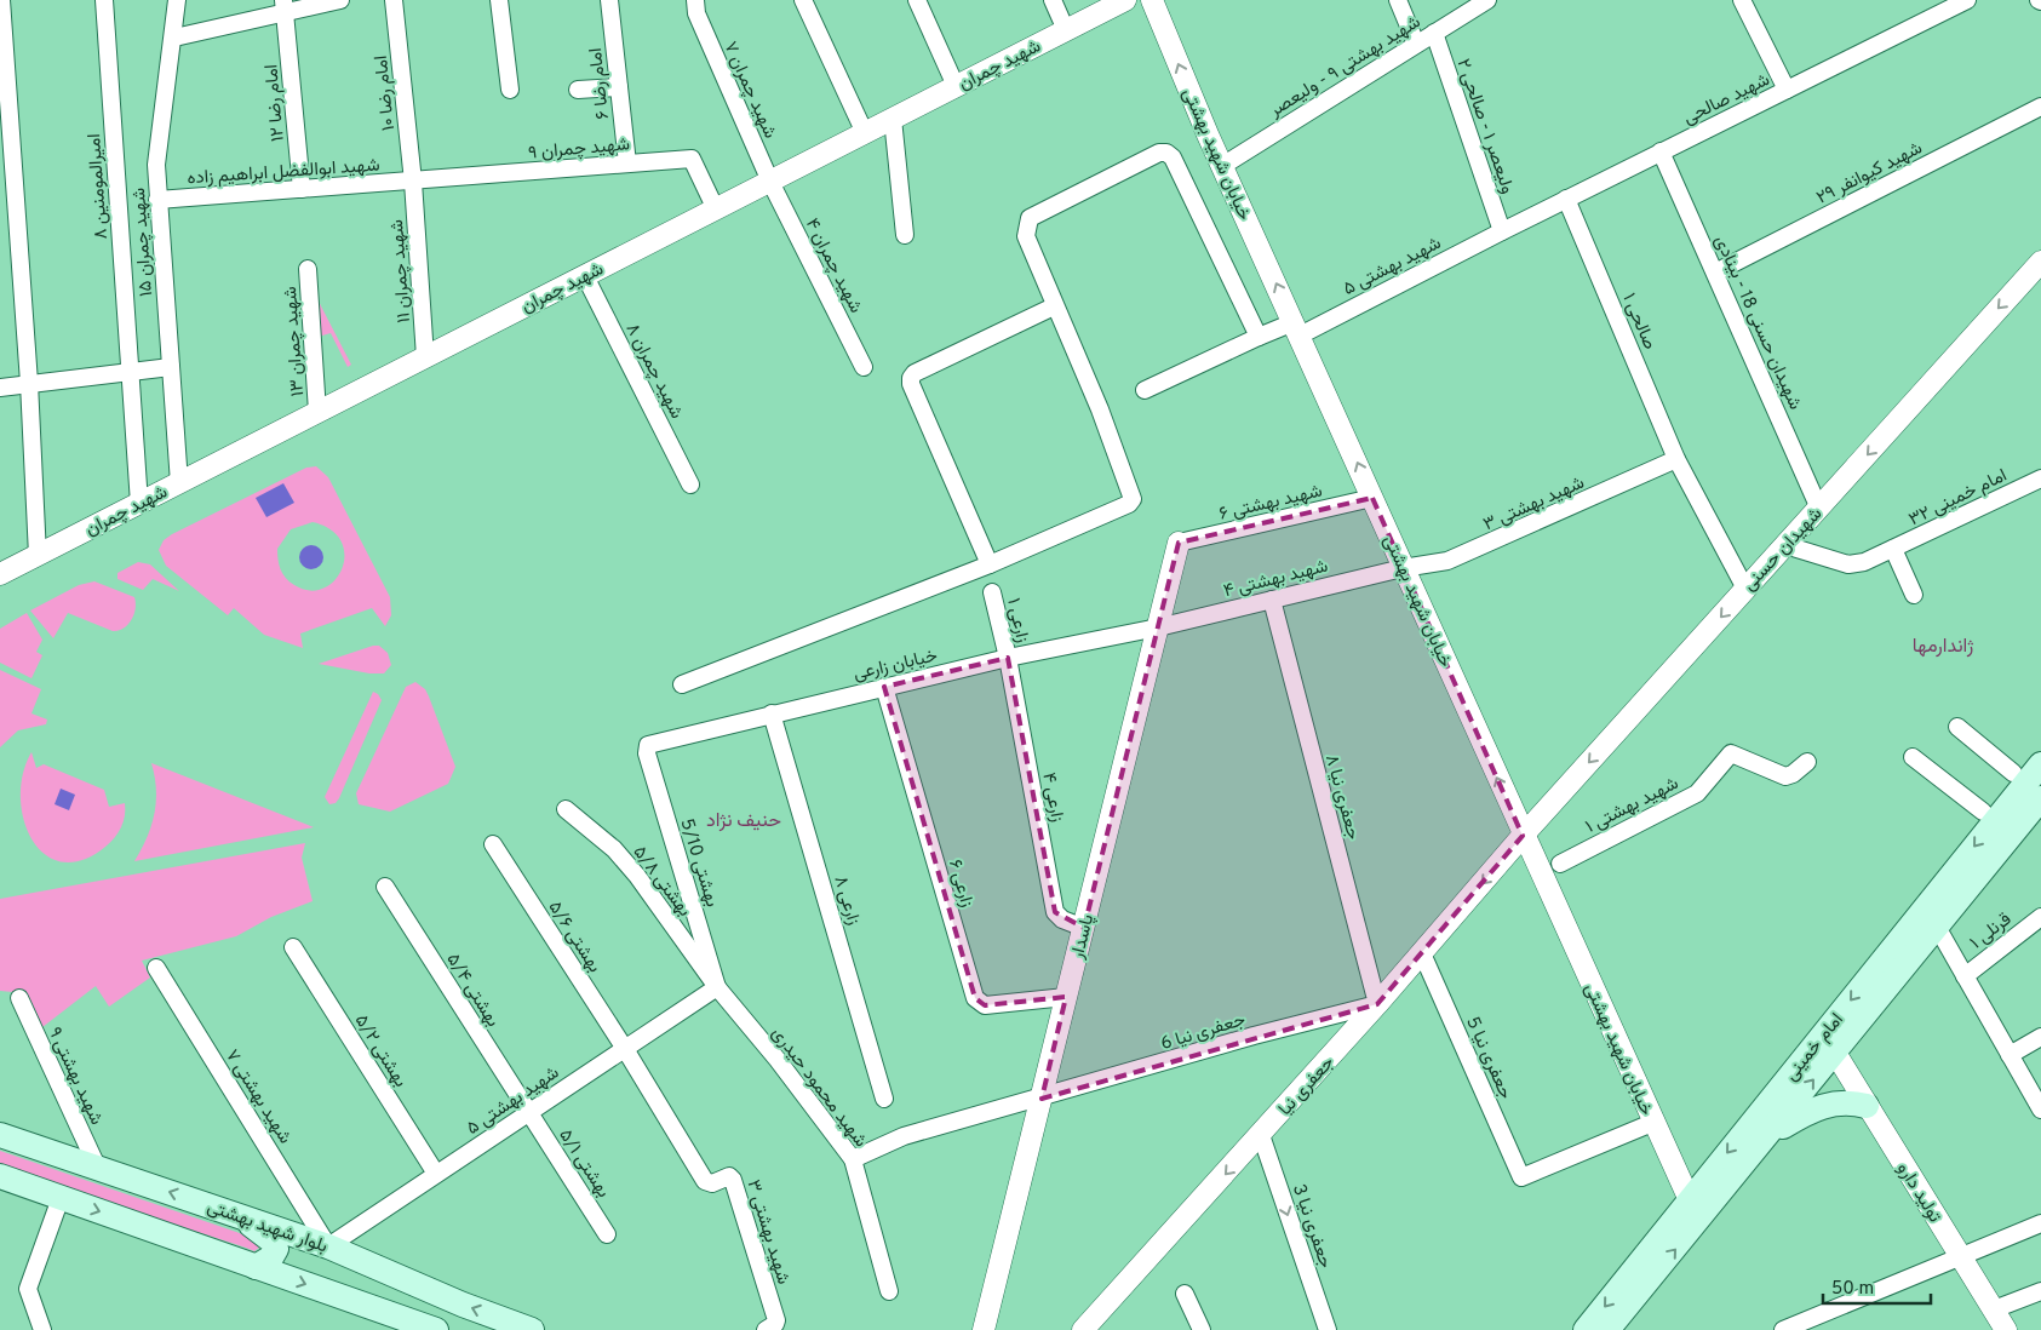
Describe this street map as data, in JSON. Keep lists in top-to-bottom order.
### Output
{
  "streets": {
    "main road": ["امام خمینی", "بلوار شهید بهشتی"],
    "street": [
      "شهید چمران",
      "شهید بهشتی ۹ - ولیعصر",
      "امام رضا ۶",
      "شهید چمران ۷",
      "امام رضا ۱۰",
      "شهید صالحی",
      "امام رضا ۱۲",
      "ولیعصر ۱ - صالحی ۲",
      "شهید چمران ۹",
      "خیابان شهید بهشتی",
      "شهید ابوالفضل ابراهیم زاده",
      "شهید کیوانفر ۲۹",
      "امیرالمومنین ۸",
      "شهید چمران ۱۵",
      "شهید چمران ۴",
      "شهید بهشتی ۵",
      "شهید چمران ۱۱",
      "صالحی ۱",
      "شهیدان حسنی 18 - بینادی",
      "شهید چمران ۱۳",
      "شهید چمران ۸",
      "امام خمینی ۳۲",
      "شهید بهشتی ۶",
      "شهید بهشتی ۳",
      "شهیدان حسنی",
      "شهید بهشتی ۴",
      "زارعی ۱",
      "خیابان زارعی",
      "زارعی ۴",
      "جعفری نیا ۸",
      "شهید بهشتی ۱",
      "بهشتی 5/10",
      "بهشتی ۵/۸",
      "زارعی ۶",
      "زارعی ۸",
      "قرنلی ۱",
      "بهشتی ۵/۶",
      "پاسدار",
      "بهشتی ۵/۴",
      "جعفری نیا 6",
      "بهشتی ۵/۲",
      "جعفری نیا 5",
      "شهید بهشتی ۹",
      "جعفری نیا",
      "شهید محمود حیدری",
      "شهید بهشتی ۷",
      "بهشتی ۵/۱",
      "تولید دارو",
      "جعفری نیا 3"
    ]
  },
  "crossings": [
    ["شهید چمران", "شهید چمران ۷"],
    ["شهید چمران", "شهید چمران ۹"],
    ["شهید چمران", "امیرالمومنین ۸"],
    ["شهید چمران", "شهید چمران ۱۵"],
    ["شهید چمران", "شهید چمران ۴"],
    ["شهید چمران", "شهید چمران ۱۱"],
    ["شهید چمران", "شهید چمران ۱۳"],
    ["شهید چمران", "شهید چمران ۸"],
    ["شهید بهشتی ۹ - ولیعصر", "ولیعصر ۱ - صالحی ۲"],
    ["شهید بهشتی ۹ - ولیعصر", "خیابان شهید بهشتی"],
    ["امام رضا ۶", "شهید چمران ۹"],
    ["شهید چمران ۷", "شهید چمران ۴"],
    ["امام رضا ۱۰", "شهید چمران ۹"],
    ["امام رضا ۱۰", "شهید ابوالفضل ابراهیم زاده"],
    ["امام رضا ۱۰", "شهید چمران ۱۱"],
    ["شهید صالحی", "ولیعصر ۱ - صالحی ۲"],
    ["شهید صالحی", "شهید بهشتی ۵"],
    ["شهید صالحی", "صالحی ۱"],
    ["شهید صالحی", "شهیدان حسنی 18 - بینادی"],
    ["امام رضا ۱۲", "شهید ابوالفضل ابراهیم زاده"],
    ["ولیعصر ۱ - صالحی ۲", "شهید بهشتی ۵"],
    ["شهید چمران ۹", "شهید ابوالفضل ابراهیم زاده"],
    ["شهید چمران ۹", "شهید چمران ۱۱"],
    ["خیابان شهید بهشتی", "شهید بهشتی ۵"],
    ["خیابان شهید بهشتی", "شهید بهشتی ۶"],
    ["خیابان شهید بهشتی", "شهید بهشتی ۳"],
    ["خیابان شهید بهشتی", "شهیدان حسنی"],
    ["خیابان شهید بهشتی", "شهید بهشتی ۴"],
    ["خیابان شهید بهشتی", "امام خمینی"],
    ["خیابان شهید بهشتی", "جعفری نیا 5"],
    ["خیابان شهید بهشتی", "جعفری نیا"],
    ["شهید ابوالفضل ابراهیم زاده", "شهید چمران ۱۵"],
    ["شهید ابوالفضل ابراهیم زاده", "شهید چمران ۱۱"],
    ["شهید کیوانفر ۲۹", "شهیدان حسنی 18 - بینادی"],
    ["شهید بهشتی ۵", "شهید بهشتی ۳"],
    ["شهید بهشتی ۵", "بهشتی 5/10"],
    ["شهید بهشتی ۵", "بهشتی ۵/۸"],
    ["شهید بهشتی ۵", "بهشتی ۵/۶"],
    ["شهید بهشتی ۵", "بهشتی ۵/۴"],
    ["شهید بهشتی ۵", "بهشتی ۵/۲"],
    ["شهید بهشتی ۵", "شهید محمود حیدری"],
    ["شهید بهشتی ۵", "شهید بهشتی ۷"],
    ["شهید بهشتی ۵", "بهشتی ۵/۱"],
    ["شهید بهشتی ۵", "بلوار شهید بهشتی"],
    ["صالحی ۱", "شهید بهشتی ۳"],
    ["صالحی ۱", "شهیدان حسنی"],
    ["شهیدان حسنی 18 - بینادی", "شهیدان حسنی"],
    ["امام خمینی ۳۲", "شهیدان حسنی"],
    ["شهید بهشتی ۶", "پاسدار"],
    ["شهید بهشتی ۳", "شهید بهشتی ۴"],
    ["شهید بهشتی ۳", "بهشتی ۵/۶"],
    ["شهیدان حسنی", "جعفری نیا"],
    ["شهید بهشتی ۴", "خیابان زارعی"],
    ["شهید بهشتی ۴", "جعفری نیا ۸"],
    ["شهید بهشتی ۴", "پاسدار"],
    ["زارعی ۱", "خیابان زارعی"],
    ["زارعی ۱", "زارعی ۴"],
    ["خیابان زارعی", "زارعی ۴"],
    ["خیابان زارعی", "بهشتی 5/10"],
    ["خیابان زارعی", "زارعی ۶"],
    ["خیابان زارعی", "زارعی ۸"],
    ["خیابان زارعی", "پاسدار"],
    ["زارعی ۴", "پاسدار"],
    ["جعفری نیا ۸", "جعفری نیا 6"],
    ["جعفری نیا ۸", "جعفری نیا"],
    ["بهشتی 5/10", "بهشتی ۵/۸"],
    ["بهشتی 5/10", "شهید محمود حیدری"],
    ["بهشتی ۵/۸", "شهید محمود حیدری"],
    ["زارعی ۶", "پاسدار"],
    ["پاسدار", "جعفری نیا 6"],
    ["بهشتی ۵/۴", "بهشتی ۵/۱"],
    ["جعفری نیا 6", "جعفری نیا"],
    ["جعفری نیا 6", "شهید محمود حیدری"],
    ["امام خمینی", "تولید دارو"],
    ["جعفری نیا 5", "جعفری نیا"],
    ["شهید بهشتی ۹", "بلوار شهید بهشتی"],
    ["جعفری نیا", "جعفری نیا 3"],
    ["شهید بهشتی ۷", "بلوار شهید بهشتی"]
  ],
  "one_way": [
    "خیابان شهید بهشتی",
    "شهیدان حسنی",
    "جعفری نیا",
    "جعفری نیا 3"
  ],
  "districts": ["ژاندارمها", "حنیف نژاد"],
  "scale_bar": "50 m"
}
